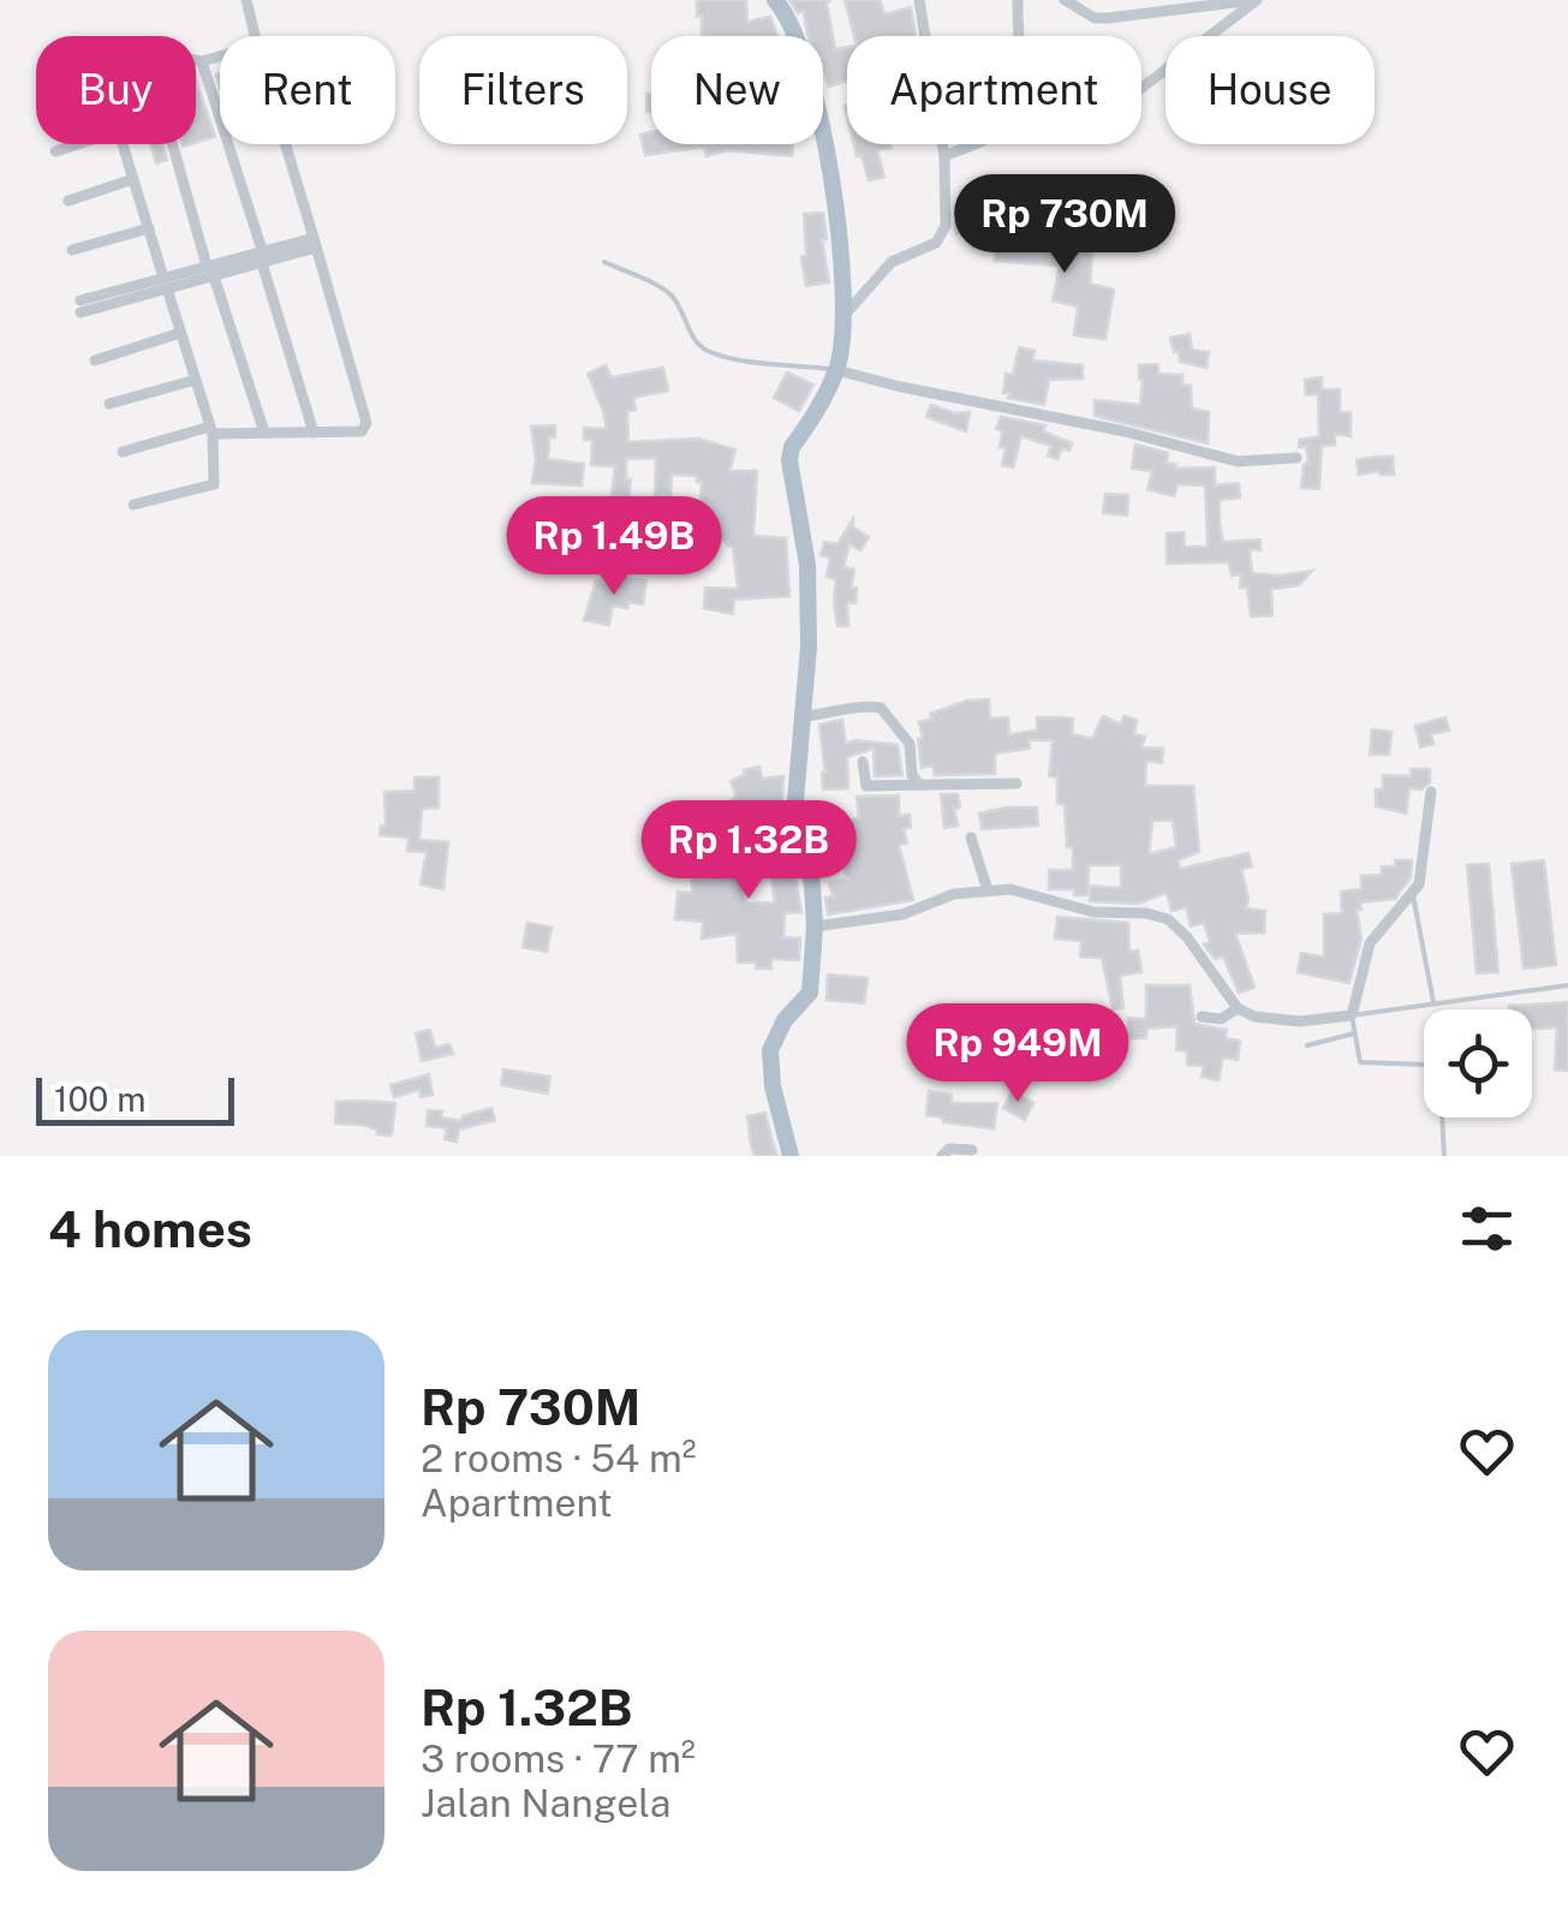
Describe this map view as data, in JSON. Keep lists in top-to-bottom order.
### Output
{
  "scale_bar": "100 m",
  "page": {
    "chip": [
      "Buy",
      "Rent",
      "Filters",
      "New",
      "Apartment",
      "House"
    ],
    "price": [
      "Rp 730M",
      "Rp 1.49B",
      "Rp 1.32B",
      "Rp 949M"
    ],
    "scale": "100 m",
    "heading": "4 homes",
    "list": [
      {
        "name": "Rp 730M",
        "note": "2 rooms · 54 m² · Apartment"
      },
      {
        "name": "Rp 1.32B",
        "note": "3 rooms · 77 m² · Jalan Nangela"
      }
    ]
  }
}
